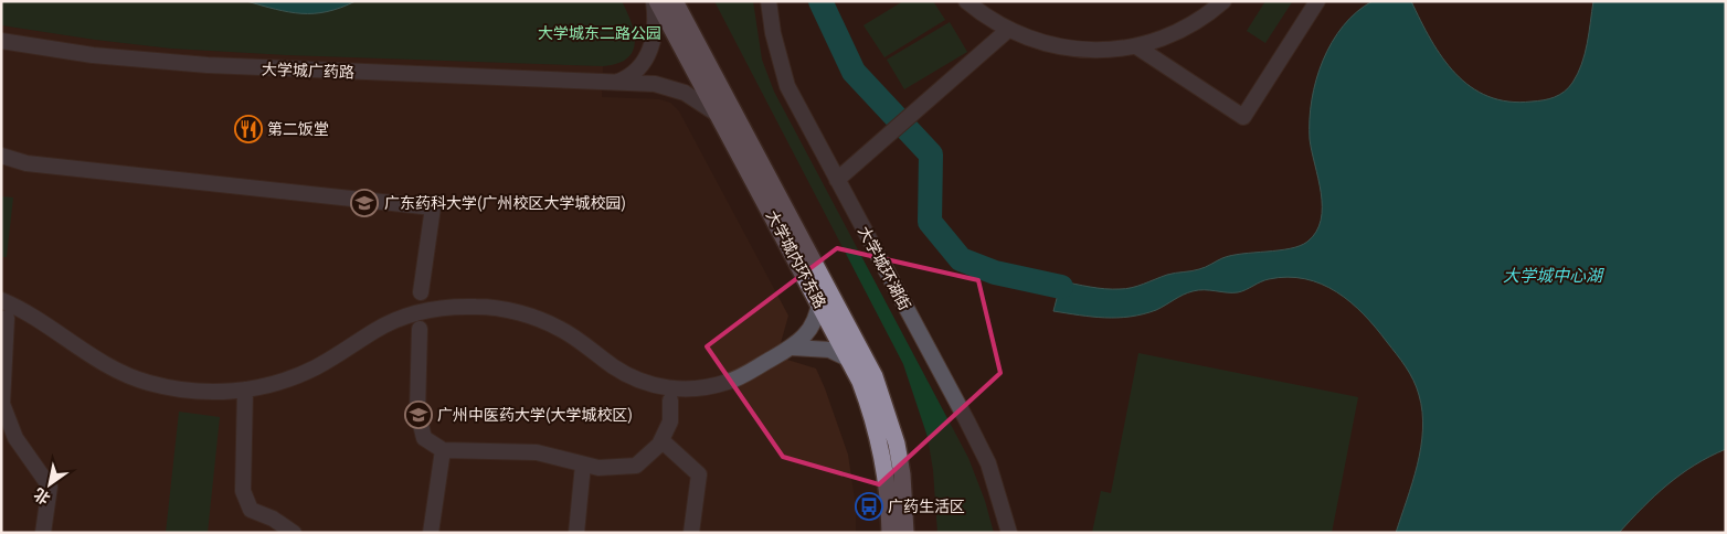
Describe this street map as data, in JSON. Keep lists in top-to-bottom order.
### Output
{
  "streets": {
    "main road": ["大学城内环东路"],
    "street": ["大学城广药路", "大学城环湖街"]
  },
  "crossings": [
    ["大学城广药路", "大学城内环东路"]
  ],
  "water": ["大学城中心湖"],
  "parks": ["大学城东二路公园"],
  "places": {
    "restaurant": ["第二饭堂"],
    "school or university": ["广东药科大学(广州校区大学城校园)", "广州中医药大学(大学城校区)"],
    "bus stop": ["广药生活区"]
  },
  "north": "bottom left"
}
